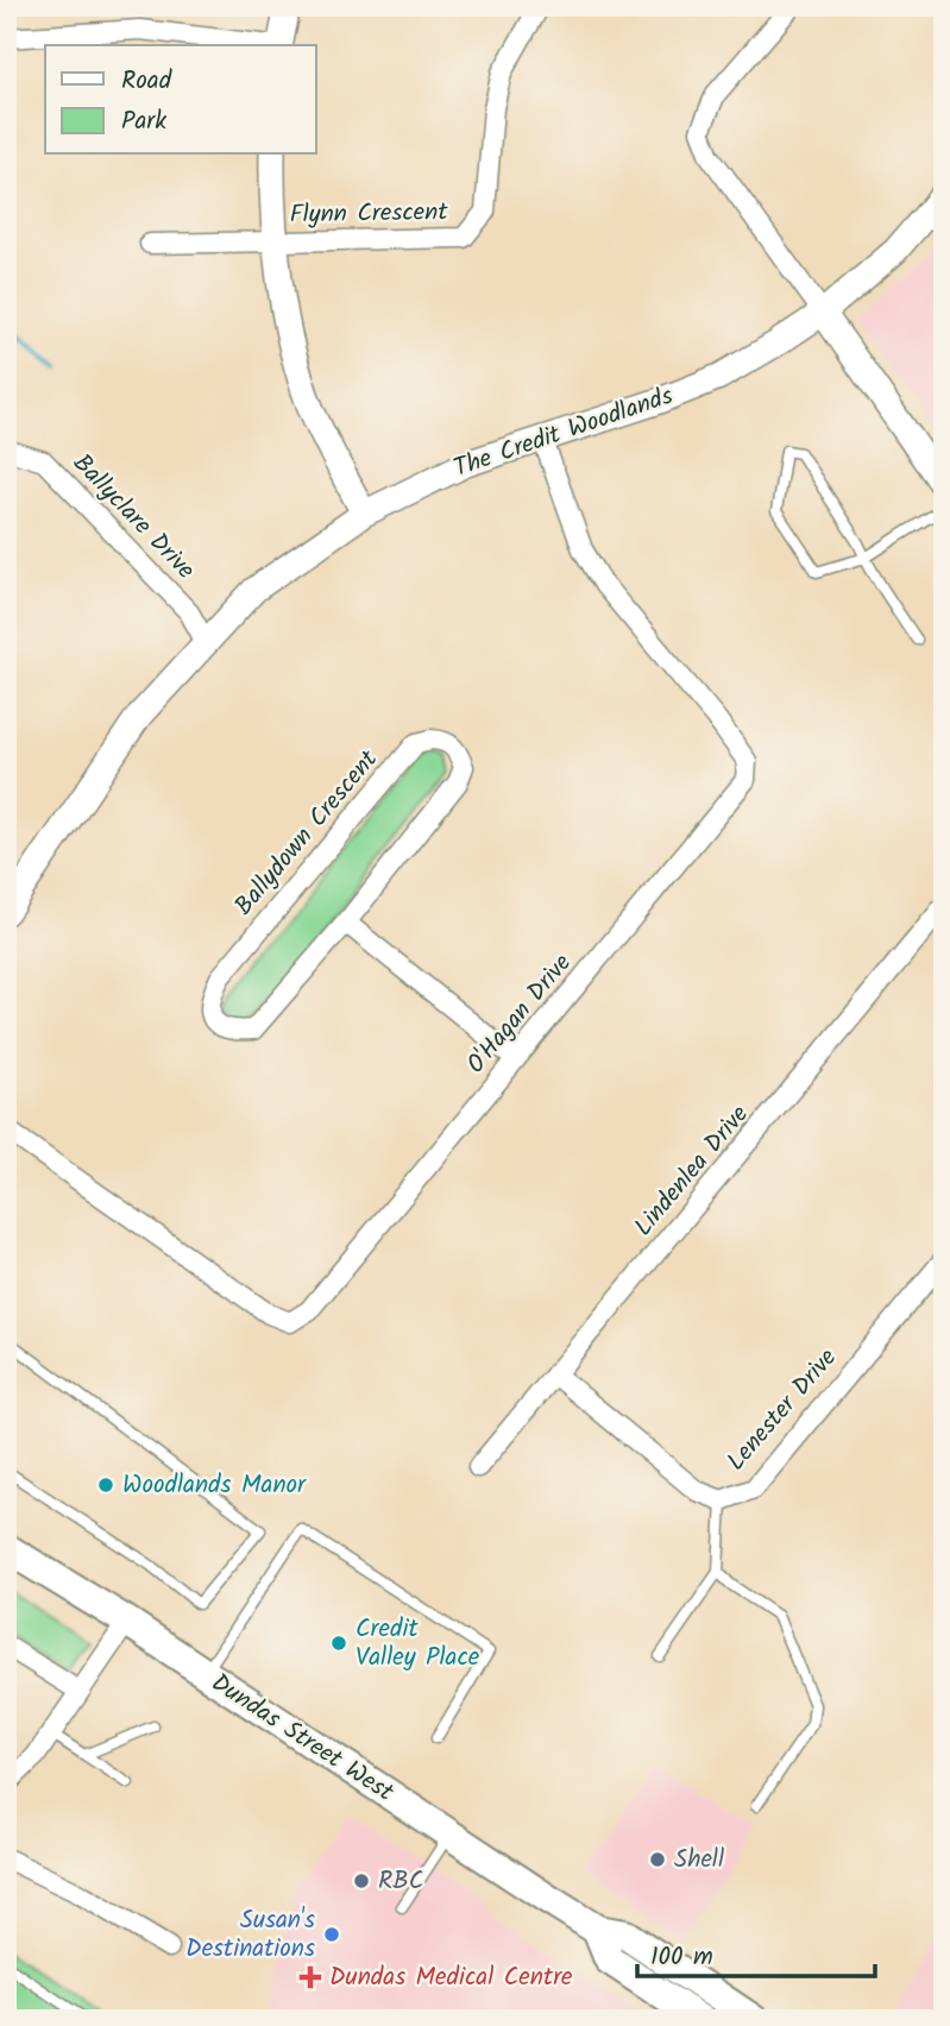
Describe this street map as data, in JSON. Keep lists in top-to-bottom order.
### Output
{
  "streets": {
    "main road": ["Dundas Street West"],
    "street": [
      "Flynn Crescent",
      "The Credit Woodlands",
      "Ballyclare Drive",
      "Ballydown Crescent",
      "O'Hagan Drive",
      "Lindenlea Drive",
      "Lenester Drive"
    ]
  },
  "crossings": [
    ["The Credit Woodlands", "Ballyclare Drive"],
    ["The Credit Woodlands", "O'Hagan Drive"],
    ["Lindenlea Drive", "Lenester Drive"]
  ],
  "places": {
    "other": [
      "Woodlands Manor",
      "Credit Valley Place",
      "Shell",
      "RBC",
      "Susan's Destinations"
    ],
    "health": ["Dundas Medical Centre"]
  },
  "legend": ["Road", "Park"],
  "scale_bar": "100 m"
}
